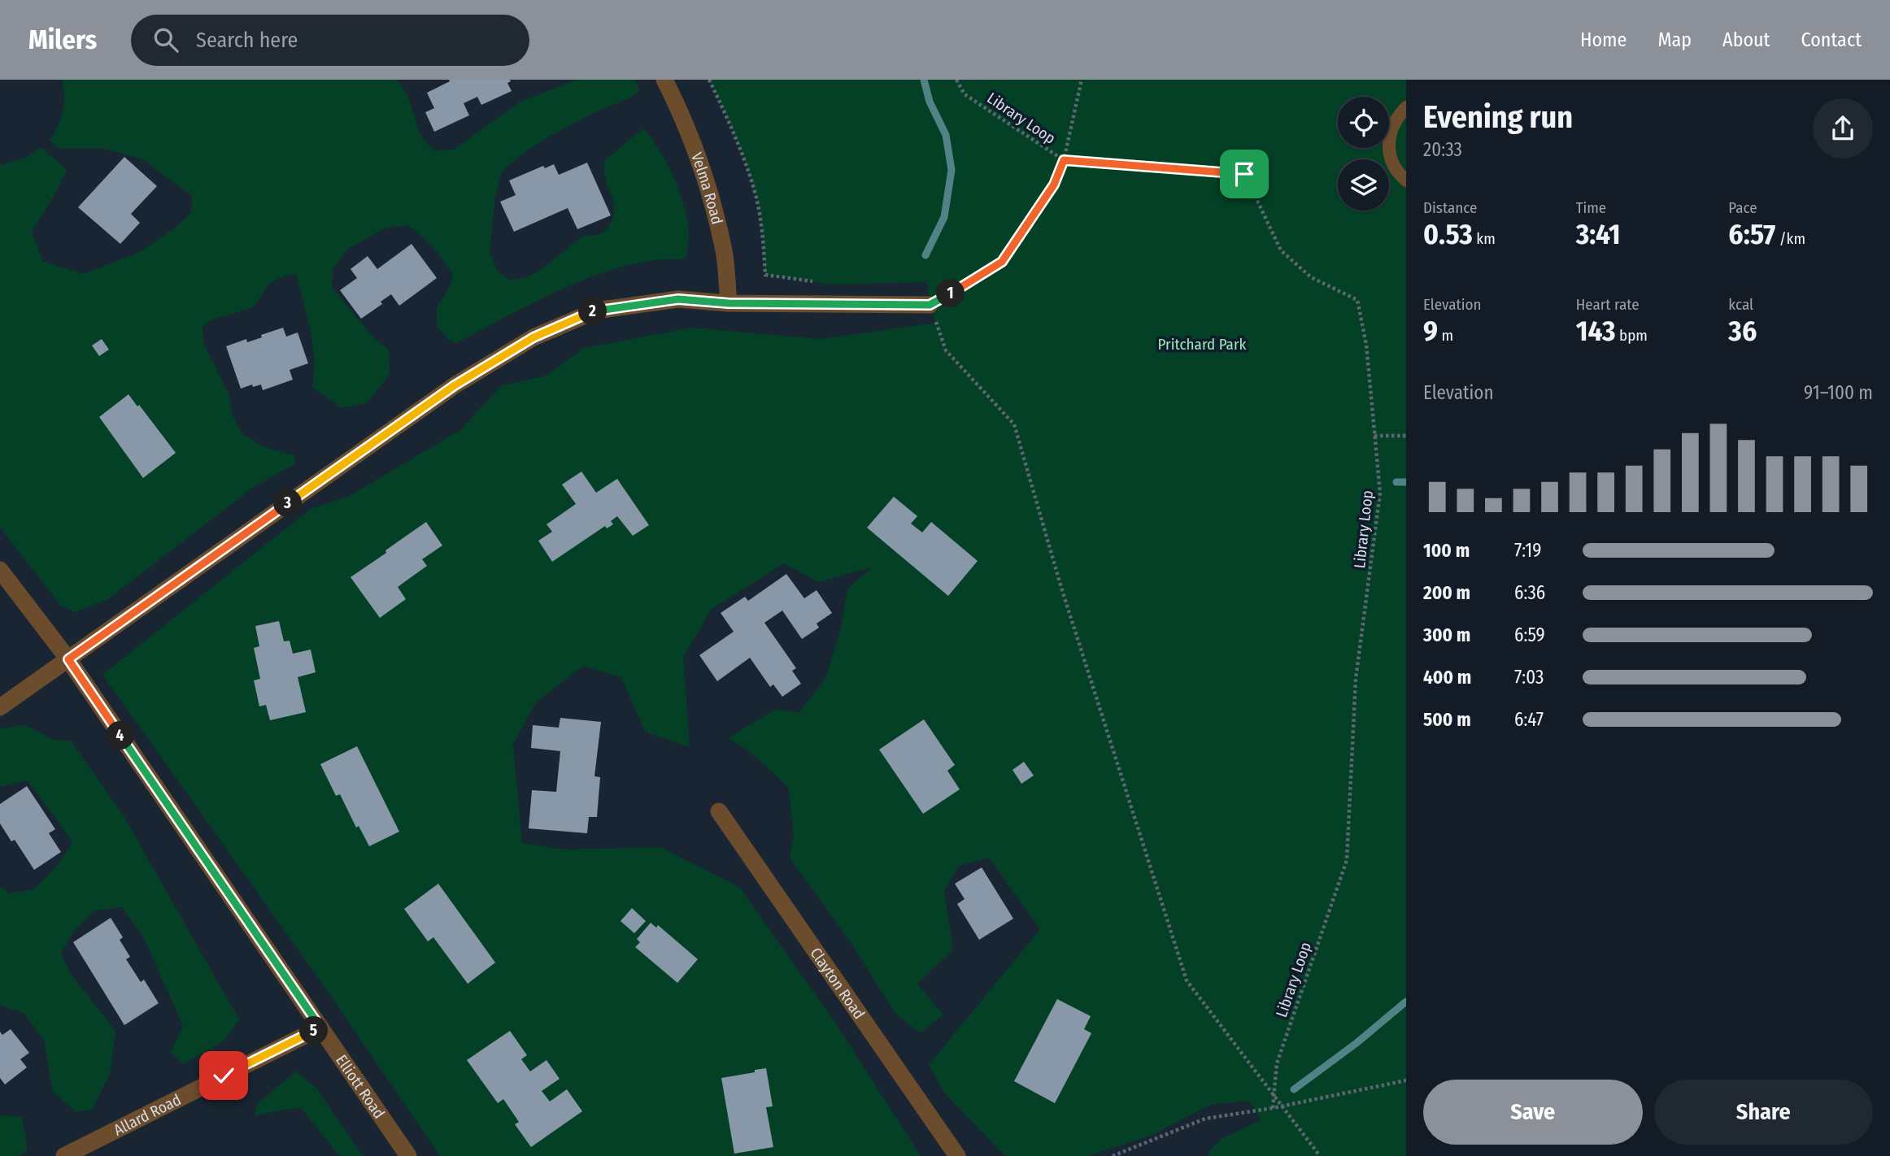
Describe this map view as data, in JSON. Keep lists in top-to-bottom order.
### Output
{
  "streets": {
    "street": [
      "Velma Road",
      "Clayton Road",
      "Elliott Road",
      "Allard Road"
    ],
    "path": ["Library Loop"]
  },
  "crossings": [
    ["Elliott Road", "Allard Road"]
  ],
  "parks": ["Pritchard Park"],
  "page": {
    "header": "Milers",
    "search": "Search here",
    "nav": [
      "Home",
      "Map",
      "About",
      "Contact"
    ],
    "heading": ["Evening run", "20:33"],
    "stats": [
      ["Distance", "0.53 km"],
      ["Time", "3:41"],
      ["Pace", "6:57 /km"],
      ["Elevation", "9 m"],
      ["Heart rate", "143 bpm"],
      ["kcal", "36"]
    ],
    "pins": [
      "1",
      "2",
      "3",
      "4",
      "5"
    ],
    "chart": ["Elevation", "91–100 m"],
    "list": [
      {
        "name": "100 m",
        "note": "7:19"
      },
      {
        "name": "200 m",
        "note": "6:36"
      },
      {
        "name": "300 m",
        "note": "6:59"
      },
      {
        "name": "400 m",
        "note": "7:03"
      },
      {
        "name": "500 m",
        "note": "6:47"
      }
    ],
    "buttons": ["Save", "Share"]
  }
}
